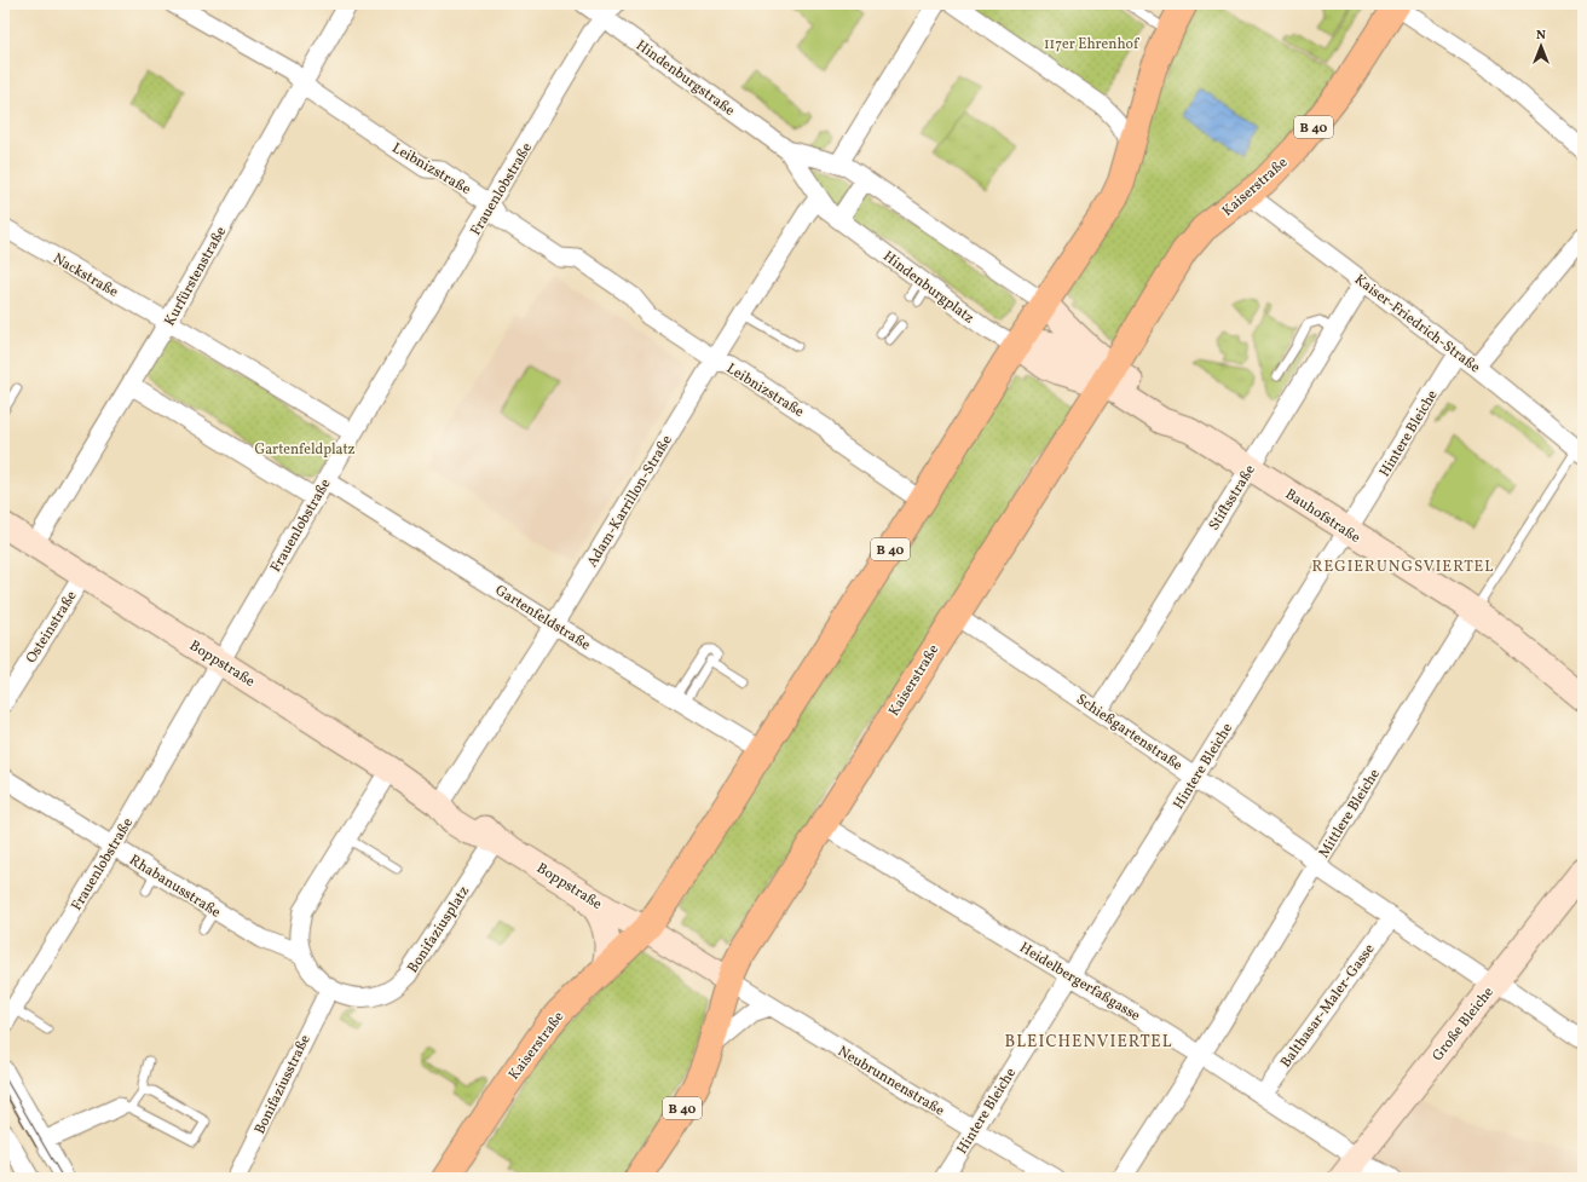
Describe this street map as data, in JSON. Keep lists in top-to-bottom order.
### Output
{
  "streets": {
    "main road": ["B 40", "Kaiserstraße"],
    "street": [
      "Hindenburgstraße",
      "Leibnizstraße",
      "Frauenlobstraße",
      "Nackstraße",
      "Kurfürstenstraße",
      "Hindenburgplatz",
      "Kaiser-Friedrich-Straße",
      "Hintere Bleiche",
      "Stiftsstraße",
      "Adam-Karrillon-Straße",
      "Bauhofstraße",
      "Gartenfeldstraße",
      "Osteinstraße",
      "Boppstraße",
      "Schießgartenstraße",
      "Mittlere Bleiche",
      "Rhabanusstraße",
      "Bonifaziusplatz",
      "Heidelbergerfaßgasse",
      "Balthasar-Maler-Gasse",
      "Große Bleiche",
      "Neubrunnenstraße",
      "Bonifaziusstraße"
    ]
  },
  "crossings": [
    ["Hindenburgstraße", "Frauenlobstraße"],
    ["Hindenburgstraße", "Hindenburgplatz"],
    ["Leibnizstraße", "Kaiserstraße"],
    ["Leibnizstraße", "Frauenlobstraße"],
    ["Leibnizstraße", "Kurfürstenstraße"],
    ["Leibnizstraße", "Adam-Karrillon-Straße"],
    ["Kaiserstraße", "Hindenburgplatz"],
    ["Kaiserstraße", "Kaiser-Friedrich-Straße"],
    ["Kaiserstraße", "Bauhofstraße"],
    ["Kaiserstraße", "Gartenfeldstraße"],
    ["Kaiserstraße", "Boppstraße"],
    ["Kaiserstraße", "Schießgartenstraße"],
    ["Kaiserstraße", "Heidelbergerfaßgasse"],
    ["Kaiserstraße", "Neubrunnenstraße"],
    ["Frauenlobstraße", "Gartenfeldstraße"],
    ["Frauenlobstraße", "Boppstraße"],
    ["Frauenlobstraße", "Rhabanusstraße"],
    ["Nackstraße", "Kurfürstenstraße"],
    ["Kurfürstenstraße", "Boppstraße"],
    ["Hindenburgplatz", "Adam-Karrillon-Straße"],
    ["Kaiser-Friedrich-Straße", "Hintere Bleiche"],
    ["Kaiser-Friedrich-Straße", "Stiftsstraße"],
    ["Kaiser-Friedrich-Straße", "Mittlere Bleiche"],
    ["Hintere Bleiche", "Bauhofstraße"],
    ["Hintere Bleiche", "Schießgartenstraße"],
    ["Hintere Bleiche", "Heidelbergerfaßgasse"],
    ["Hintere Bleiche", "Neubrunnenstraße"],
    ["Stiftsstraße", "Bauhofstraße"],
    ["Stiftsstraße", "Schießgartenstraße"],
    ["Adam-Karrillon-Straße", "Gartenfeldstraße"],
    ["Adam-Karrillon-Straße", "Boppstraße"],
    ["Bauhofstraße", "Mittlere Bleiche"],
    ["Osteinstraße", "Boppstraße"],
    ["Boppstraße", "Bonifaziusplatz"],
    ["Schießgartenstraße", "Mittlere Bleiche"],
    ["Schießgartenstraße", "Balthasar-Maler-Gasse"],
    ["Schießgartenstraße", "Große Bleiche"],
    ["Mittlere Bleiche", "Heidelbergerfaßgasse"],
    ["Rhabanusstraße", "Bonifaziusplatz"],
    ["Bonifaziusplatz", "Bonifaziusstraße"],
    ["Heidelbergerfaßgasse", "Balthasar-Maler-Gasse"],
    ["Heidelbergerfaßgasse", "Große Bleiche"]
  ],
  "districts": ["REGIERUNGSVIERTEL", "BLEICHENVIERTEL"],
  "parks": ["117er Ehrenhof", "Gartenfeldplatz"],
  "north": "top"
}
